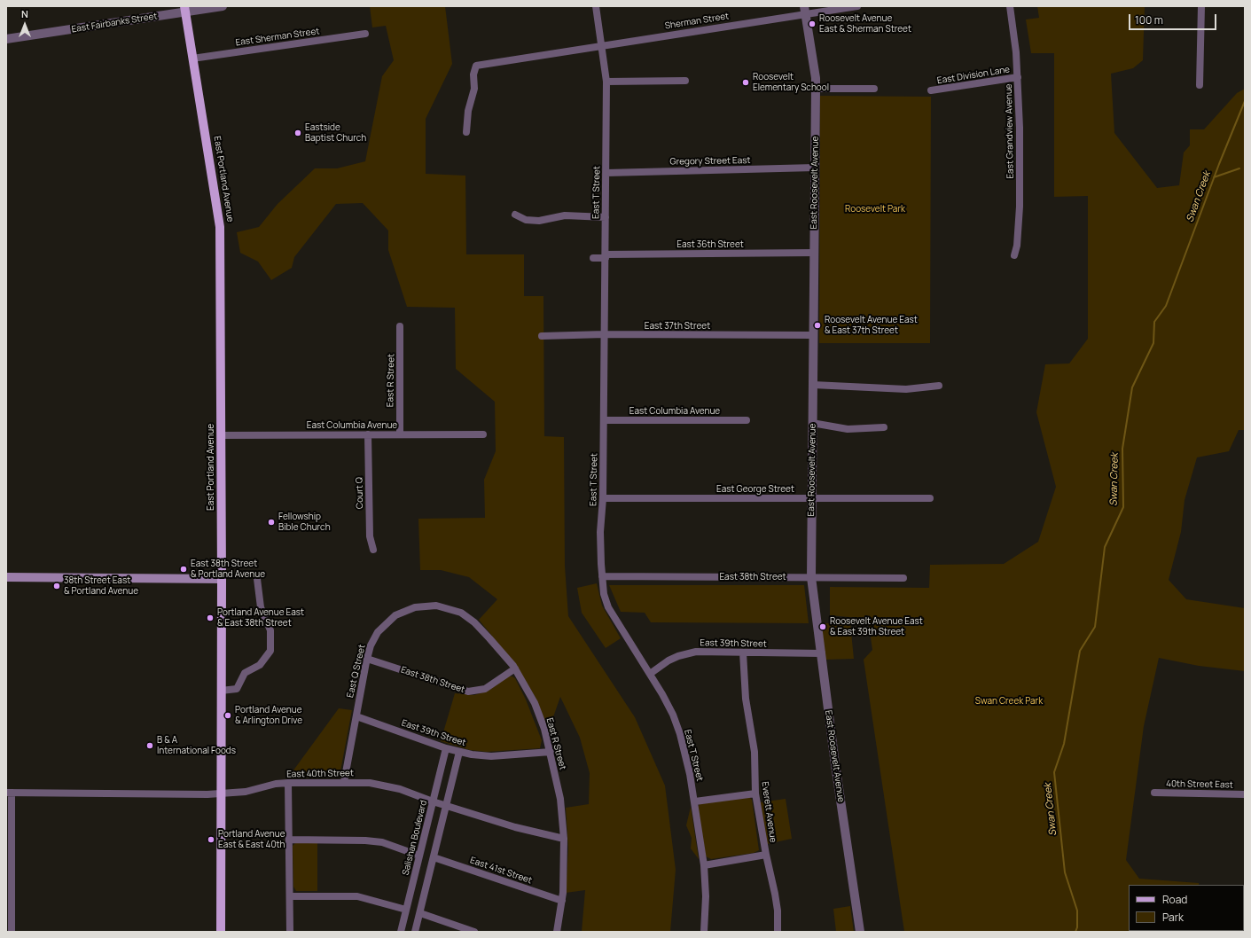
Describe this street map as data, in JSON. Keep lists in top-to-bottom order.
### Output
{
  "streets": {
    "main road": ["East Portland Avenue"],
    "street": [
      "Sherman Street",
      "East Fairbanks Street",
      "East Sherman Street",
      "East Division Lane",
      "East Grandview Avenue",
      "Gregory Street East",
      "East Roosevelt Avenue",
      "East T Street",
      "East 36th Street",
      "East 37th Street",
      "East R Street",
      "East Columbia Avenue",
      "East George Street",
      "Court Q",
      "East 38th Street",
      "East 39th Street",
      "East Q Street",
      "East 40th Street",
      "40th Street East",
      "Everett Avenue",
      "Salishan Boulevard",
      "East 41st Street"
    ]
  },
  "crossings": [
    ["Sherman Street", "East Roosevelt Avenue"],
    ["Sherman Street", "East T Street"],
    ["East Fairbanks Street", "East Portland Avenue"],
    ["East Sherman Street", "East Portland Avenue"],
    ["East Division Lane", "East Grandview Avenue"],
    ["Gregory Street East", "East Roosevelt Avenue"],
    ["Gregory Street East", "East T Street"],
    ["East Portland Avenue", "East Columbia Avenue"],
    ["East Portland Avenue", "East 40th Street"],
    ["East Roosevelt Avenue", "East 36th Street"],
    ["East Roosevelt Avenue", "East 37th Street"],
    ["East Roosevelt Avenue", "East George Street"],
    ["East Roosevelt Avenue", "East 38th Street"],
    ["East Roosevelt Avenue", "East 39th Street"],
    ["East T Street", "East 36th Street"],
    ["East T Street", "East 37th Street"],
    ["East T Street", "East Columbia Avenue"],
    ["East T Street", "East George Street"],
    ["East T Street", "East 38th Street"],
    ["East T Street", "East 39th Street"],
    ["East R Street", "East Columbia Avenue"],
    ["East R Street", "East 38th Street"],
    ["East R Street", "East 39th Street"],
    ["East R Street", "East Q Street"],
    ["East R Street", "East 40th Street"],
    ["East R Street", "East 41st Street"],
    ["East Columbia Avenue", "Court Q"],
    ["East 38th Street", "East Q Street"],
    ["East 39th Street", "East Q Street"],
    ["East 39th Street", "Everett Avenue"],
    ["East 39th Street", "Salishan Boulevard"],
    ["East Q Street", "East 40th Street"],
    ["East 40th Street", "Salishan Boulevard"]
  ],
  "water": ["Swan Creek"],
  "parks": ["Roosevelt Park", "Swan Creek Park"],
  "places": [
    "Roosevelt Avenue East & Sherman Street",
    "Roosevelt Elementary School",
    "Eastside Baptist Church",
    "Roosevelt Avenue East & East 37th Street",
    "Fellowship Bible Church",
    "East 38th Street & Portland Avenue",
    "38th Street East & Portland Avenue",
    "Portland Avenue East & East 38th Street",
    "Roosevelt Avenue East & East 39th Street",
    "Portland Avenue & Arlington Drive",
    "B & A International Foods",
    "Portland Avenue East & East 40th"
  ],
  "legend": ["Road", "Park"],
  "scale_bar": "100 m",
  "north": "top"
}
